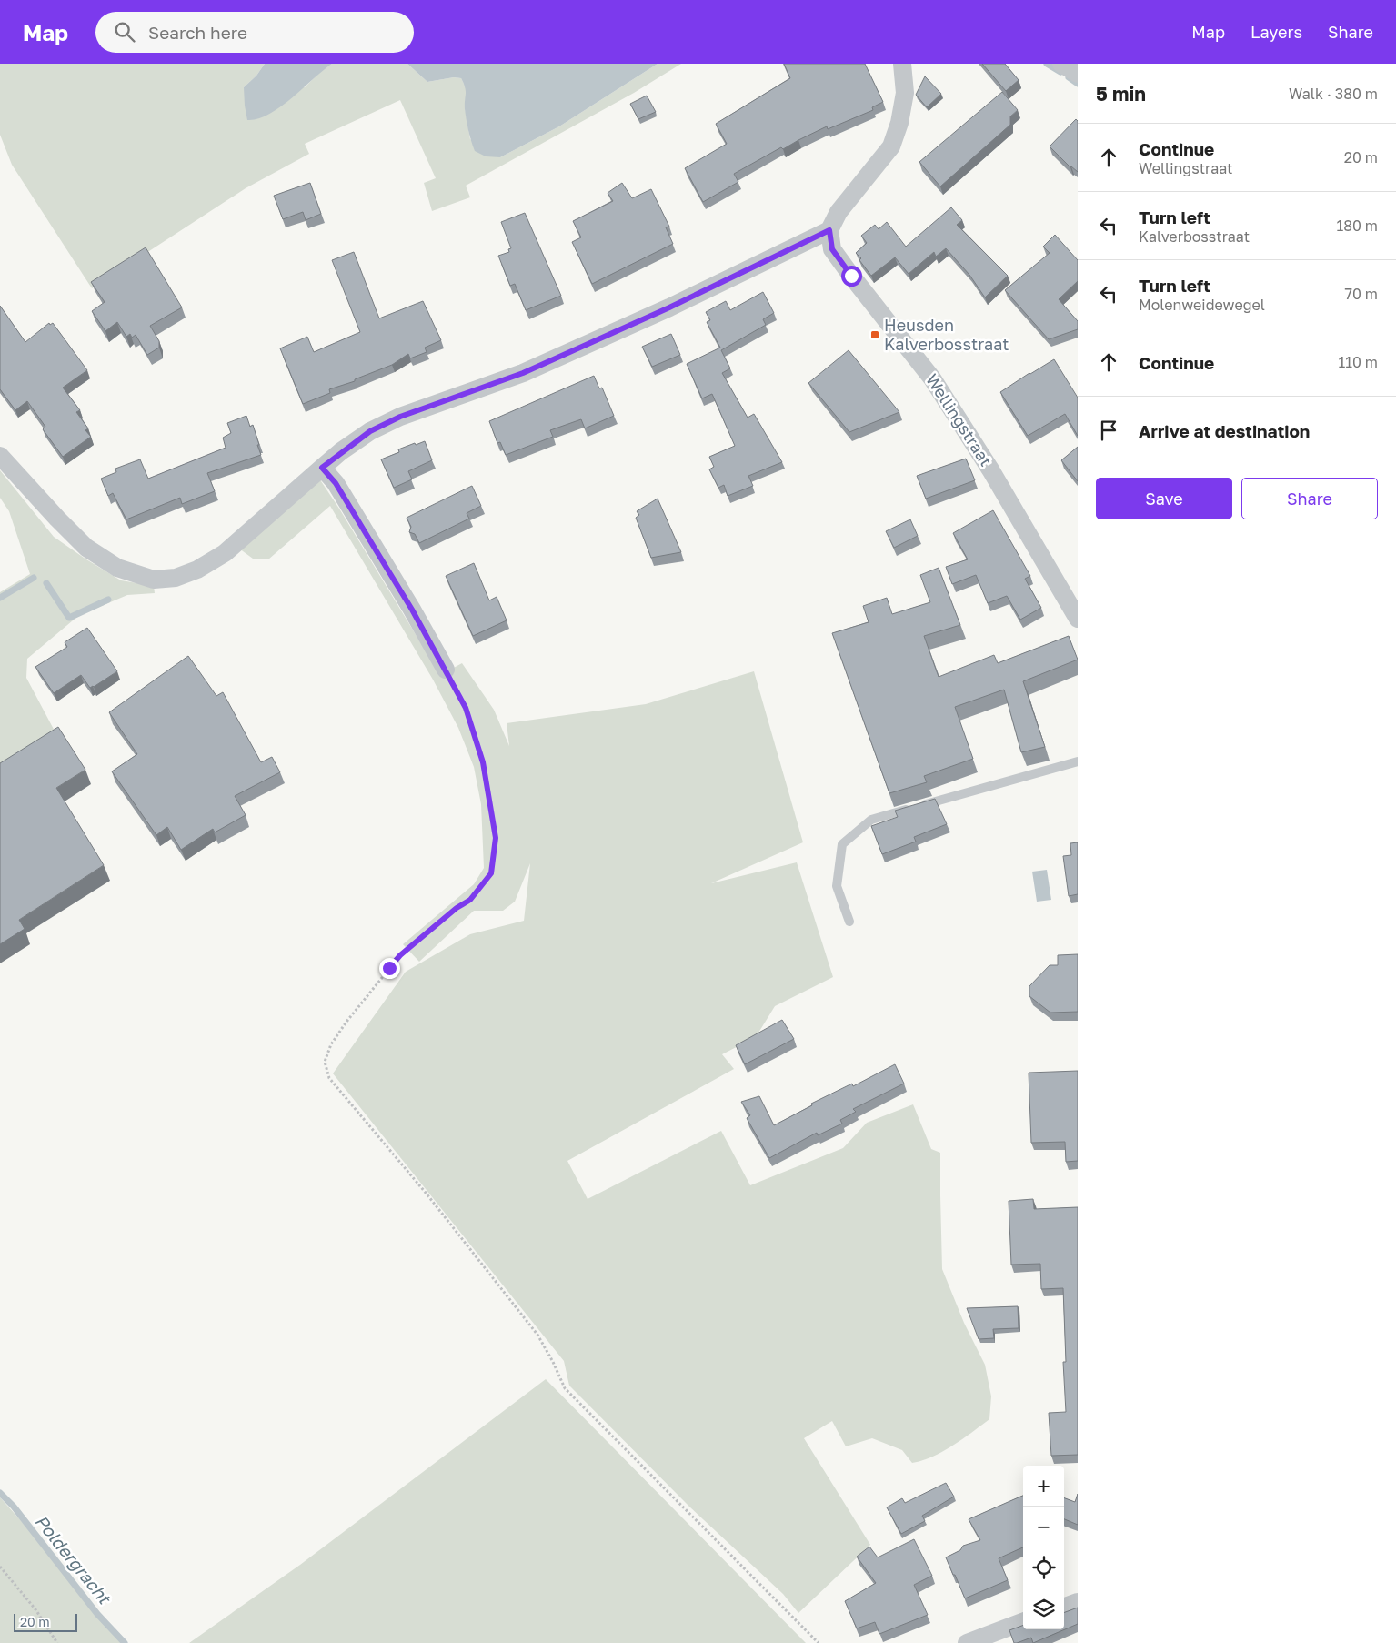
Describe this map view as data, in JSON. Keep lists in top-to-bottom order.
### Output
{
  "streets": {
    "street": ["Wellingstraat"]
  },
  "water": ["Poldergracht"],
  "places": {
    "transit": ["Heusden Kalverbosstraat"]
  },
  "scale_bar": "20 m",
  "page": {
    "header": "Map",
    "search": "Search here",
    "nav": ["Map", "Layers", "Share"],
    "heading": ["5 min", "Walk · 380 m"],
    "list": [
      ["Continue", "Wellingstraat", "20 m"],
      ["Turn left", "Kalverbosstraat", "180 m"],
      ["Turn left", "Molenweidewegel", "70 m"],
      ["Continue", "110 m"],
      "Arrive at destination"
    ],
    "buttons": ["Save", "Share"],
    "map_buttons": ["+", "−"],
    "scale": "20 m"
  }
}
